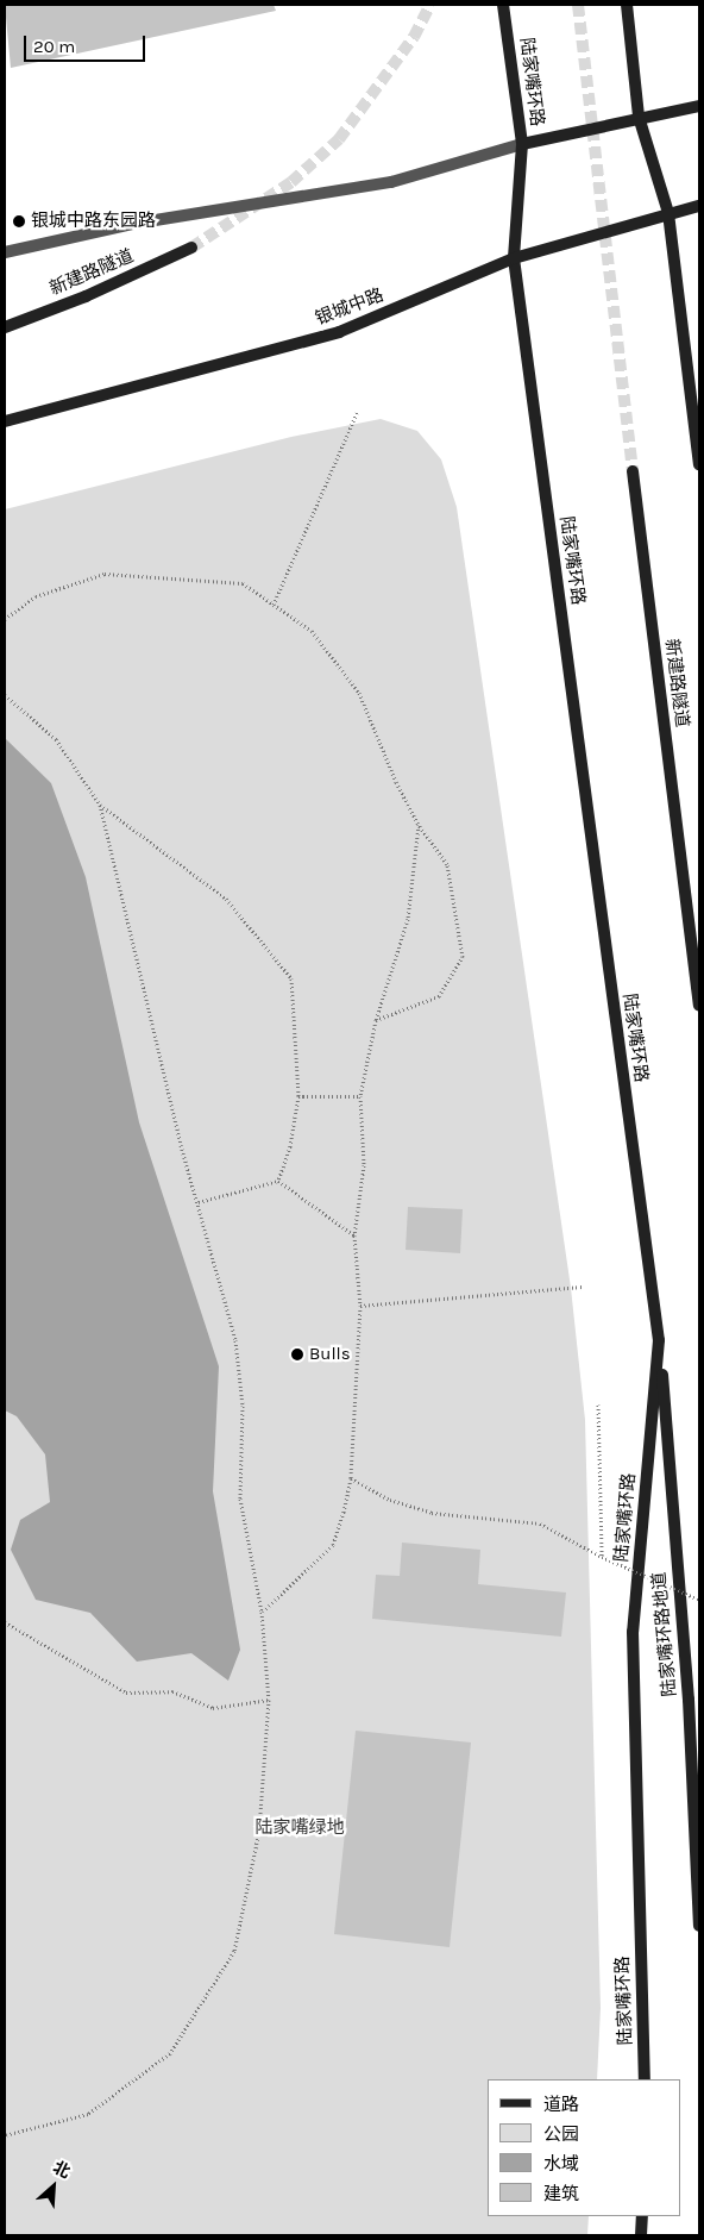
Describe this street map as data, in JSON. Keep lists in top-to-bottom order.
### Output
{
  "streets": {
    "main road": [
      "陆家嘴环路",
      "新建路隧道",
      "银城中路",
      "陆家嘴环路地道"
    ]
  },
  "crossings": [
    ["陆家嘴环路", "银城中路"],
    ["陆家嘴环路", "陆家嘴环路地道"]
  ],
  "parks": ["陆家嘴绿地"],
  "places": ["银城中路东园路", "Bulls"],
  "legend": [
    "道路",
    "公园",
    "水域",
    "建筑"
  ],
  "scale_bar": "20 m",
  "north": "top right"
}
